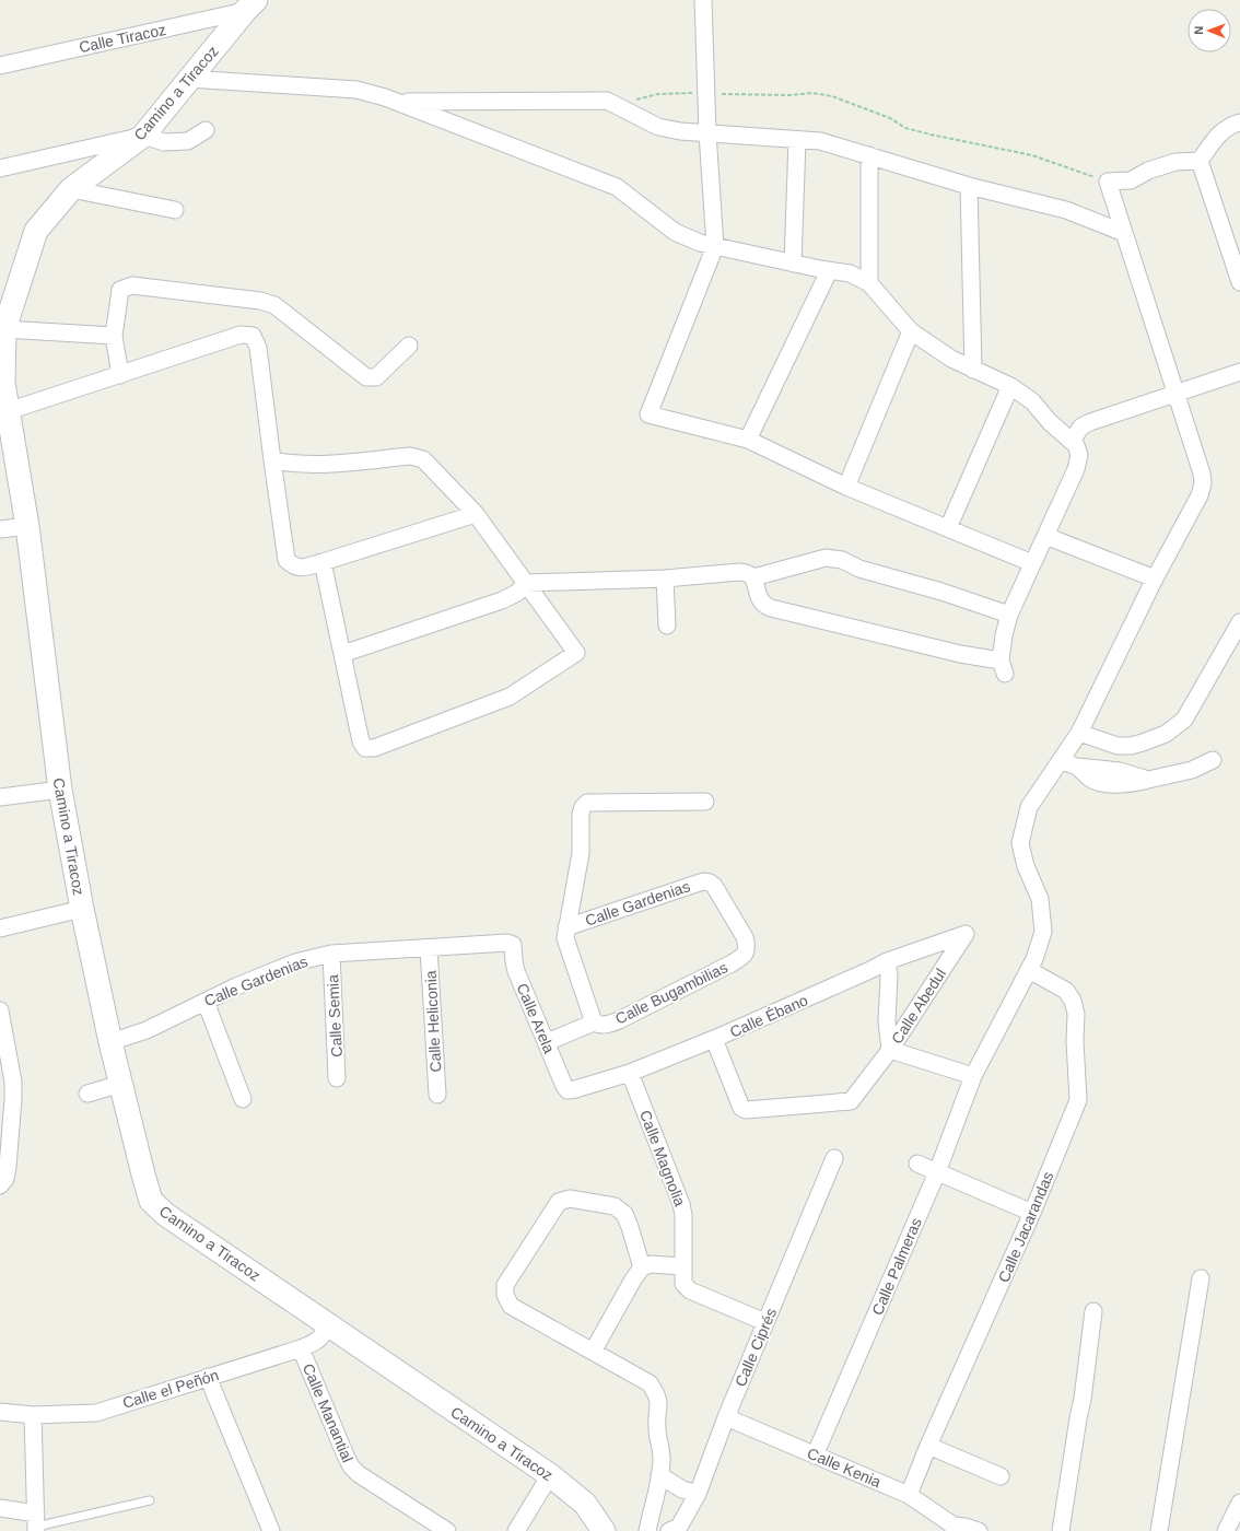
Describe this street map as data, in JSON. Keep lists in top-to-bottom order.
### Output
{
  "streets": {
    "street": [
      "Calle Tiracoz",
      "Camino a Tiracoz",
      "Calle Gardenias",
      "Calle Bugambilias",
      "Calle Abedul",
      "Calle Semia",
      "Calle Ébano",
      "Calle Arela",
      "Calle Heliconia",
      "Calle Magnolia",
      "Calle Jacarandas",
      "Calle Palmeras",
      "Calle Ciprés",
      "Calle el Peñón",
      "Calle Manantial",
      "Calle Kenia"
    ]
  },
  "crossings": [
    ["Calle Tiracoz", "Camino a Tiracoz"],
    ["Camino a Tiracoz", "Calle Gardenias"],
    ["Camino a Tiracoz", "Calle el Peñón"],
    ["Calle Gardenias", "Calle Bugambilias"],
    ["Calle Gardenias", "Calle Semia"],
    ["Calle Gardenias", "Calle Arela"],
    ["Calle Gardenias", "Calle Heliconia"],
    ["Calle Bugambilias", "Calle Arela"],
    ["Calle Abedul", "Calle Ébano"],
    ["Calle Abedul", "Calle Palmeras"],
    ["Calle Ébano", "Calle Arela"],
    ["Calle Ébano", "Calle Magnolia"],
    ["Calle Magnolia", "Calle Ciprés"],
    ["Calle Jacarandas", "Calle Palmeras"],
    ["Calle Jacarandas", "Calle Kenia"],
    ["Calle Palmeras", "Calle Kenia"],
    ["Calle Ciprés", "Calle Kenia"],
    ["Calle el Peñón", "Calle Manantial"]
  ],
  "north": "left"
}
